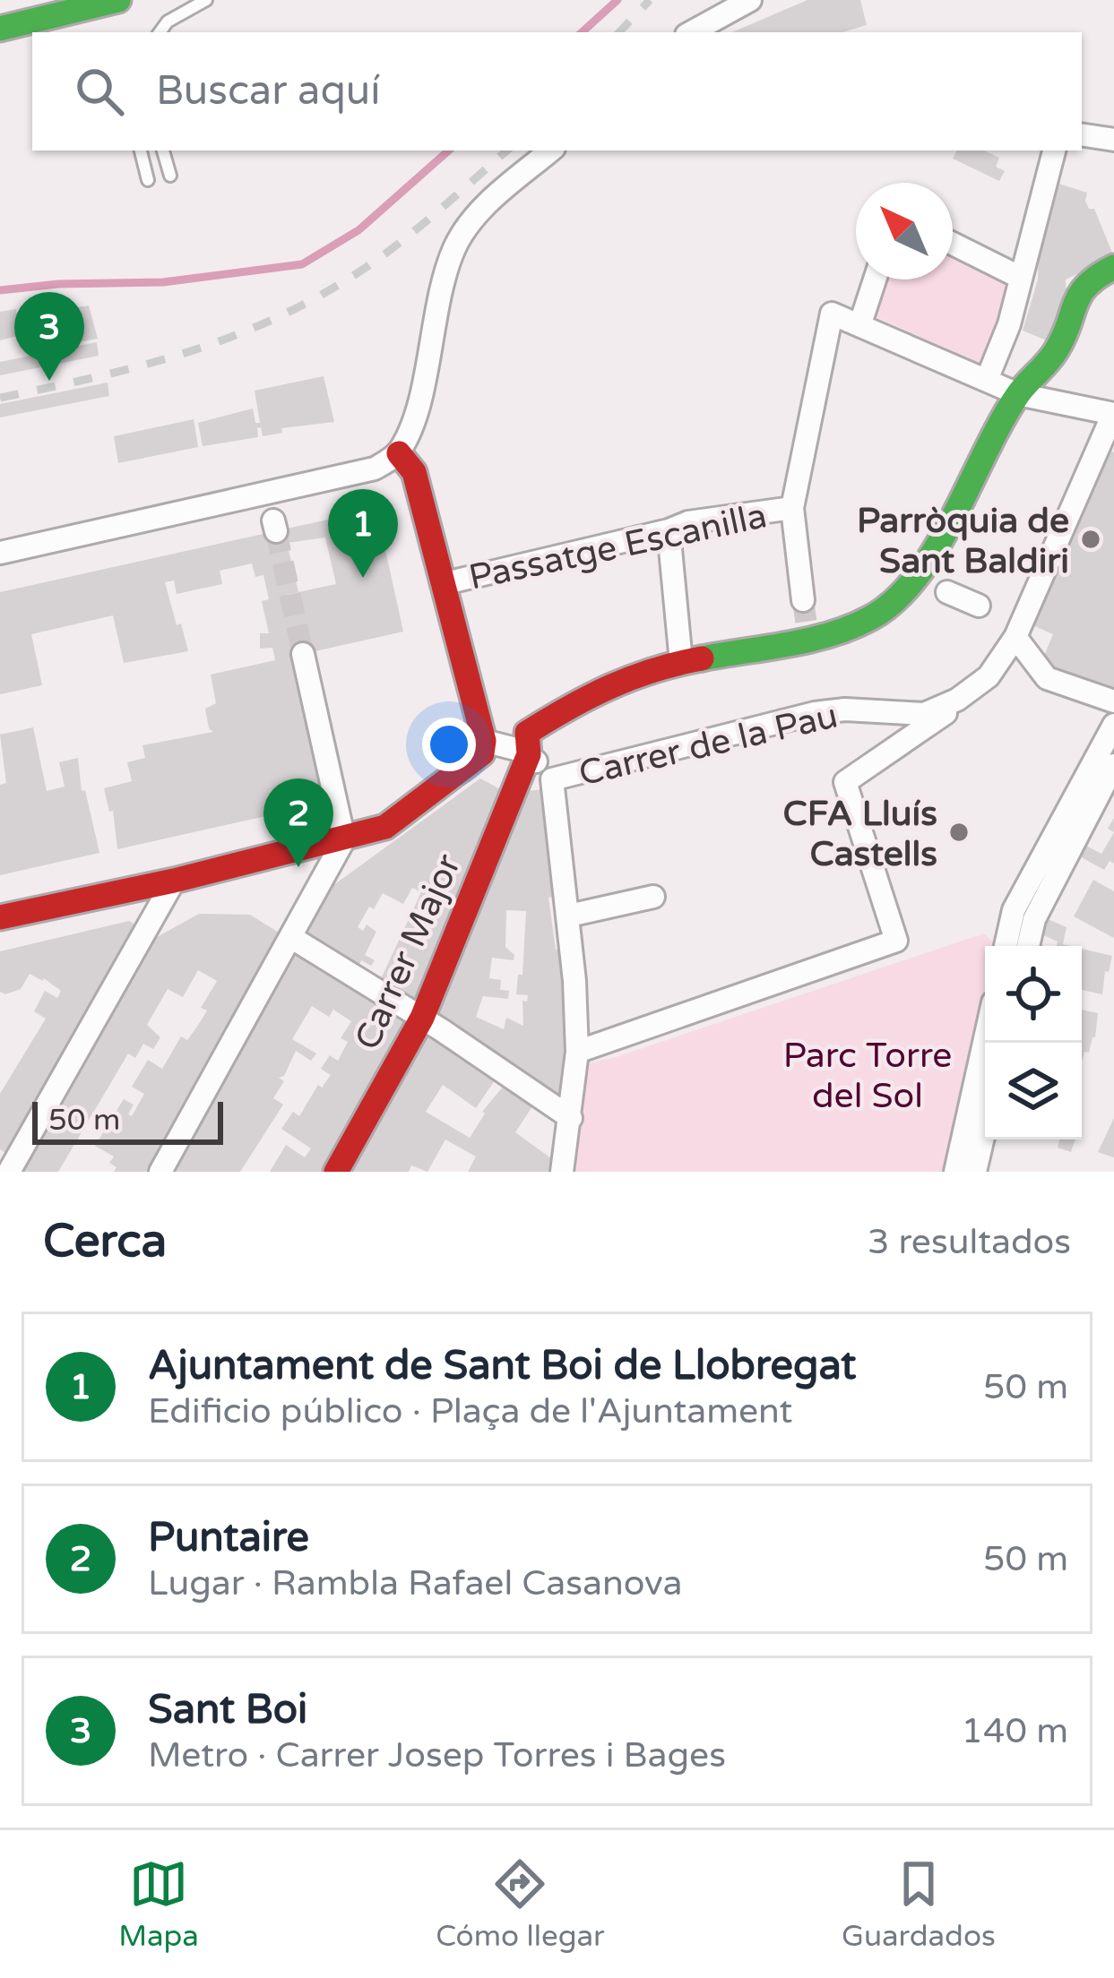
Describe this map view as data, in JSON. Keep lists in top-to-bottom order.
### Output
{
  "streets": {
    "street": ["Passatge Escanilla", "Carrer de la Pau", "Carrer Major"]
  },
  "parks": ["Parc Torre del Sol"],
  "places": ["Parròquia de Sant Baldiri", "CFA Lluís Castells"],
  "scale_bar": "50 m",
  "north": "top left",
  "page": {
    "search": "Buscar aquí",
    "pins": ["3", "1", "2"],
    "scale": "50 m",
    "heading": ["Cerca", "3 resultados"],
    "list": [
      {
        "mark": "1",
        "name": "Ajuntament de Sant Boi de Llobregat",
        "note": "Edificio público · Plaça de l'Ajuntament",
        "value": "50 m"
      },
      {
        "mark": "2",
        "name": "Puntaire",
        "note": "Lugar · Rambla Rafael Casanova",
        "value": "50 m"
      },
      {
        "mark": "3",
        "name": "Sant Boi",
        "note": "Metro · Carrer Josep Torres i Bages",
        "value": "140 m"
      }
    ],
    "nav": ["Mapa", "Cómo llegar", "Guardados"]
  }
}
